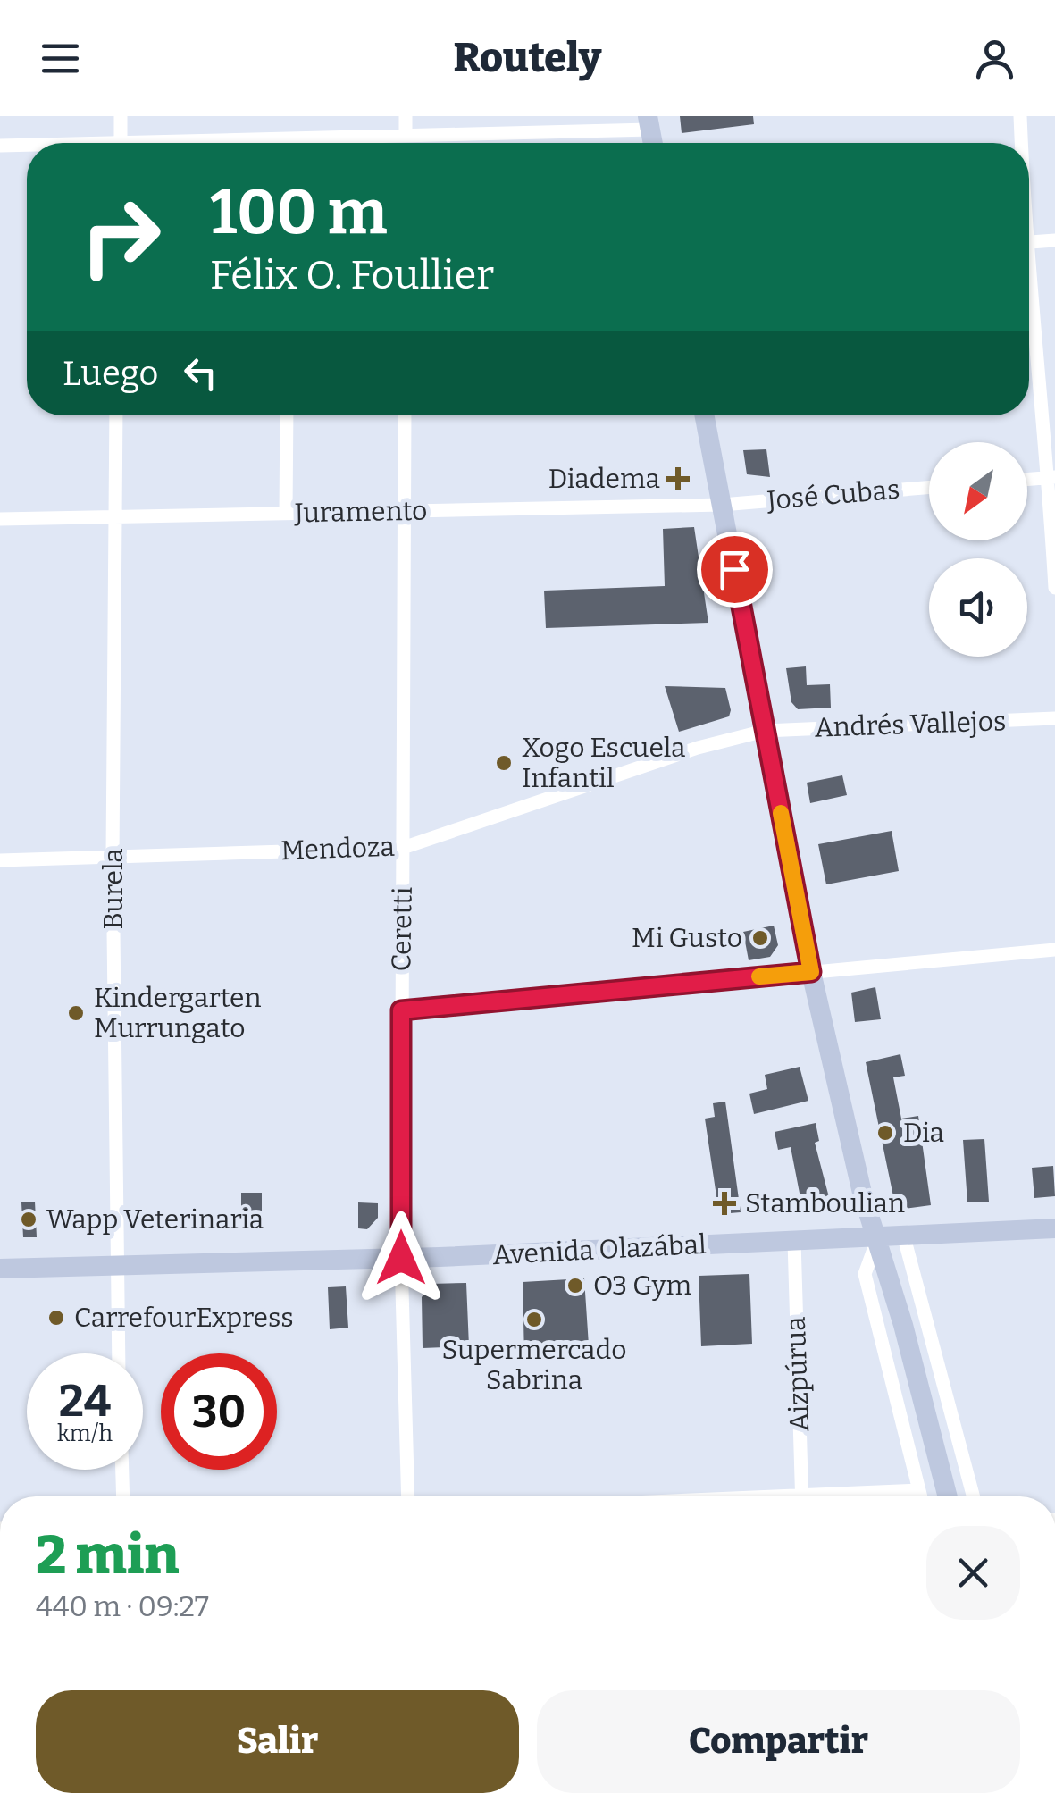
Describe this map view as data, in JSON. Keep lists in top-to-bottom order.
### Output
{
  "streets": {
    "main road": ["Avenida Olazábal"],
    "street": [
      "José Cubas",
      "Juramento",
      "Andrés Vallejos",
      "Mendoza",
      "Burela",
      "Ceretti",
      "Aizpúrua"
    ]
  },
  "crossings": [
    ["José Cubas", "Juramento"],
    ["Juramento", "Burela"],
    ["Juramento", "Ceretti"],
    ["Andrés Vallejos", "Mendoza"],
    ["Mendoza", "Burela"],
    ["Mendoza", "Ceretti"],
    ["Burela", "Avenida Olazábal"],
    ["Ceretti", "Avenida Olazábal"],
    ["Avenida Olazábal", "Aizpúrua"]
  ],
  "places": {
    "health": ["Diadema", "Stamboulian"],
    "other": [
      "Xogo Escuela Infantil",
      "Mi Gusto",
      "Kindergarten Murrungato",
      "Dia",
      "Wapp Veterinaria",
      "O3 Gym",
      "CarrefourExpress",
      "Supermercado Sabrina"
    ]
  },
  "north": "bottom left",
  "page": {
    "header": "Routely",
    "turn": ["100 m", "Félix O. Foullier"],
    "then": "Luego",
    "speed": "24 km/h",
    "limit": "30",
    "heading": ["2 min", "440 m · 09:27"],
    "buttons": ["Salir", "Compartir"]
  }
}
